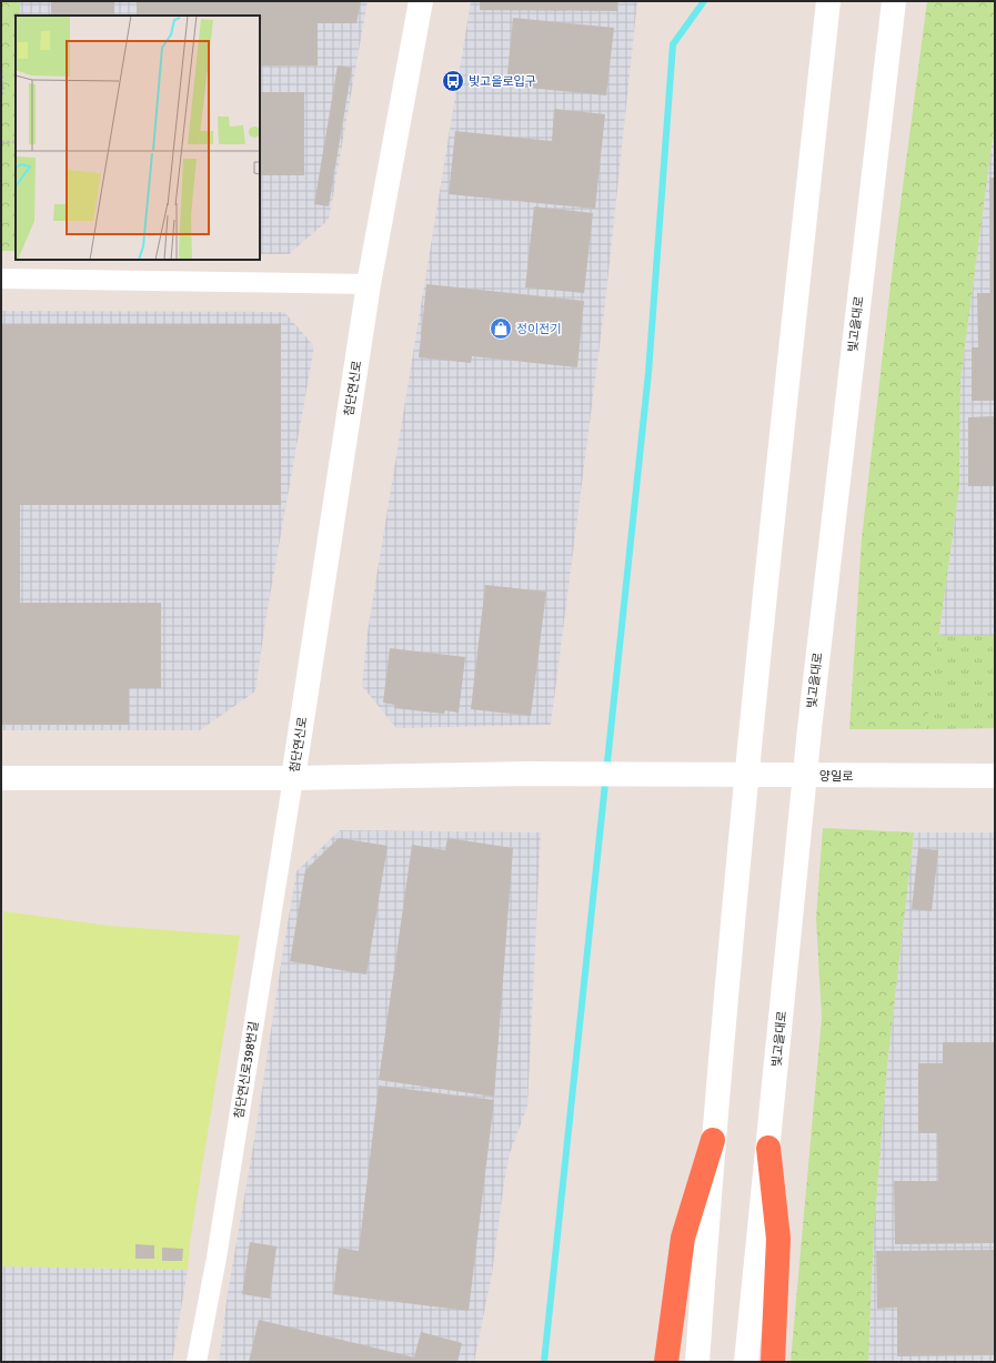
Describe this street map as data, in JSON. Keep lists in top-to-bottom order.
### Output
{
  "streets": {
    "main road": ["빛고을대로", "첨단연신로", "양일로"],
    "street": ["첨단연신로398번길"]
  },
  "crossings": [
    ["첨단연신로", "양일로"],
    ["첨단연신로", "첨단연신로398번길"]
  ],
  "places": {
    "bus stop": ["빛고을로입구"],
    "shop": ["정이전기"]
  }
}
